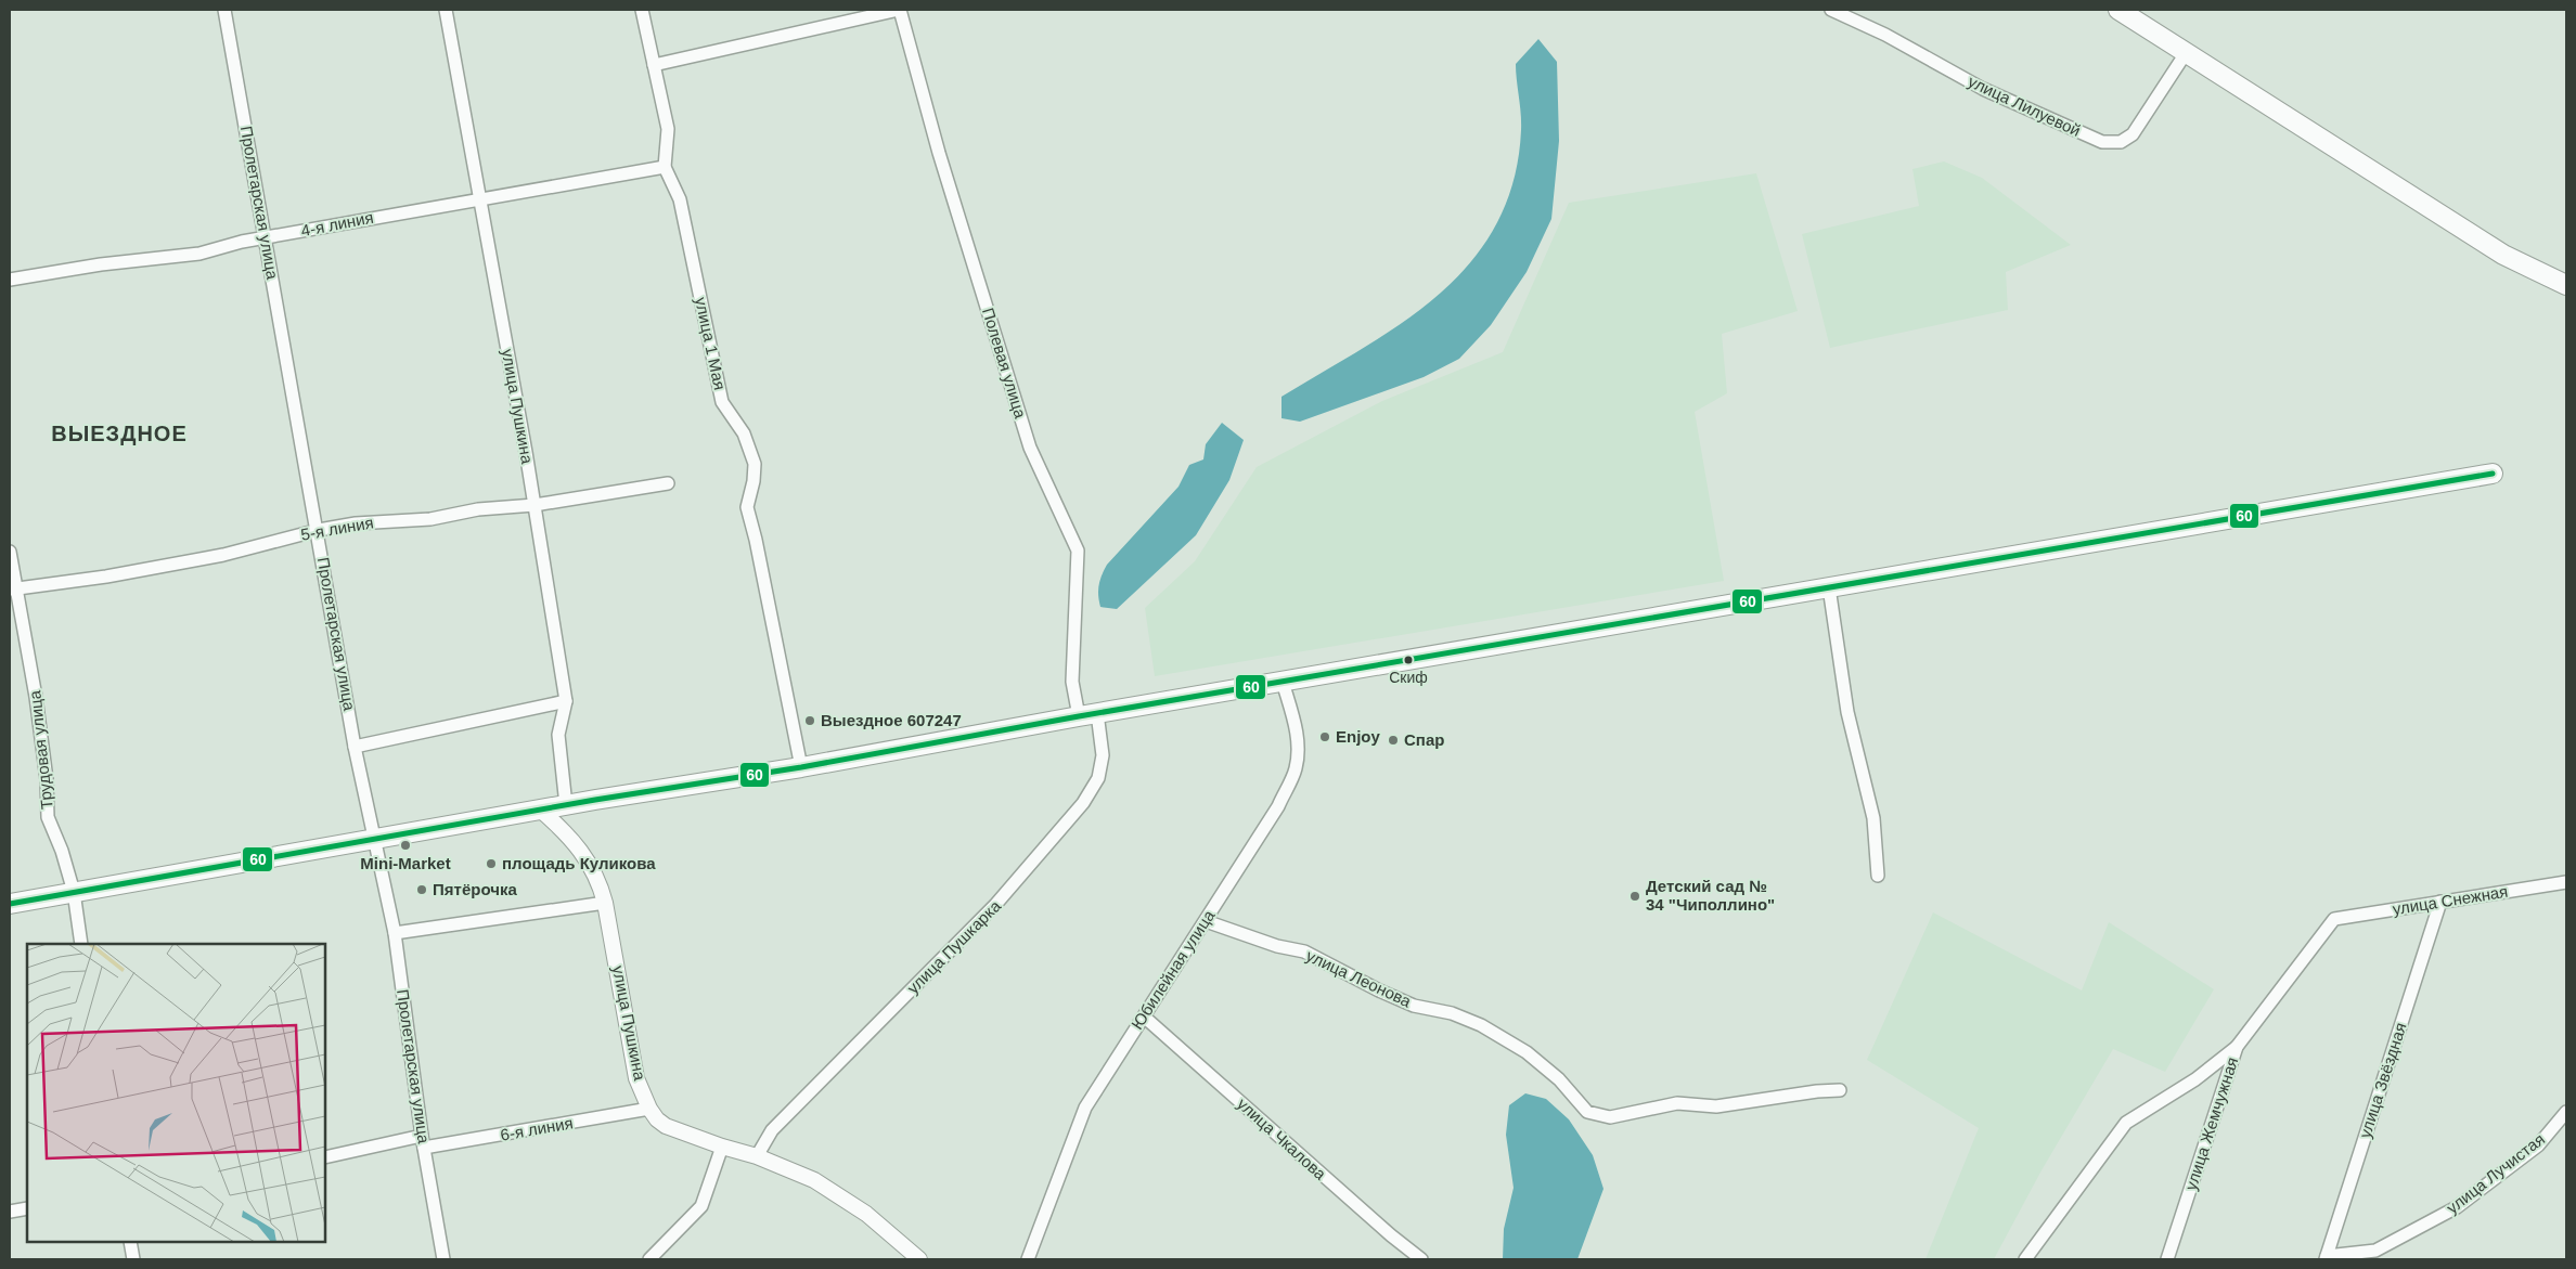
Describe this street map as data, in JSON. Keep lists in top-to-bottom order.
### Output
{
  "streets": {
    "street": [
      "улица Лилуевой",
      "Пролетарская улица",
      "4-я линия",
      "улица 1 Мая",
      "Полевая улица",
      "улица Пушкина",
      "5-я линия",
      "Трудовая улица",
      "улица Снежная",
      "улица Пушкарка",
      "Юбилейная улица",
      "улица Леонова",
      "улица Звёздная",
      "улица Жемчужная",
      "6-я линия",
      "улица Чкалова",
      "улица Лучистая"
    ]
  },
  "crossings": [
    ["Пролетарская улица", "4-я линия"],
    ["Пролетарская улица", "5-я линия"],
    ["Пролетарская улица", "6-я линия"],
    ["4-я линия", "улица 1 Мая"],
    ["4-я линия", "улица Пушкина"],
    ["Полевая улица", "улица Пушкарка"],
    ["улица Пушкина", "5-я линия"],
    ["улица Пушкина", "улица Пушкарка"],
    ["улица Пушкина", "6-я линия"],
    ["5-я линия", "Трудовая улица"],
    ["улица Снежная", "улица Звёздная"],
    ["улица Снежная", "улица Жемчужная"],
    ["Юбилейная улица", "улица Леонова"],
    ["Юбилейная улица", "улица Чкалова"],
    ["улица Звёздная", "улица Лучистая"]
  ],
  "districts": ["ВЫЕЗДНОЕ"],
  "places": [
    "Скиф",
    "Выездное 607247",
    "Enjoy",
    "Спар",
    "Mini-Market",
    "площадь Куликова",
    "Пятёрочка",
    "Детский сад № 34 \"Чиполлино\""
  ],
  "lines": ["transit line 60"]
}
